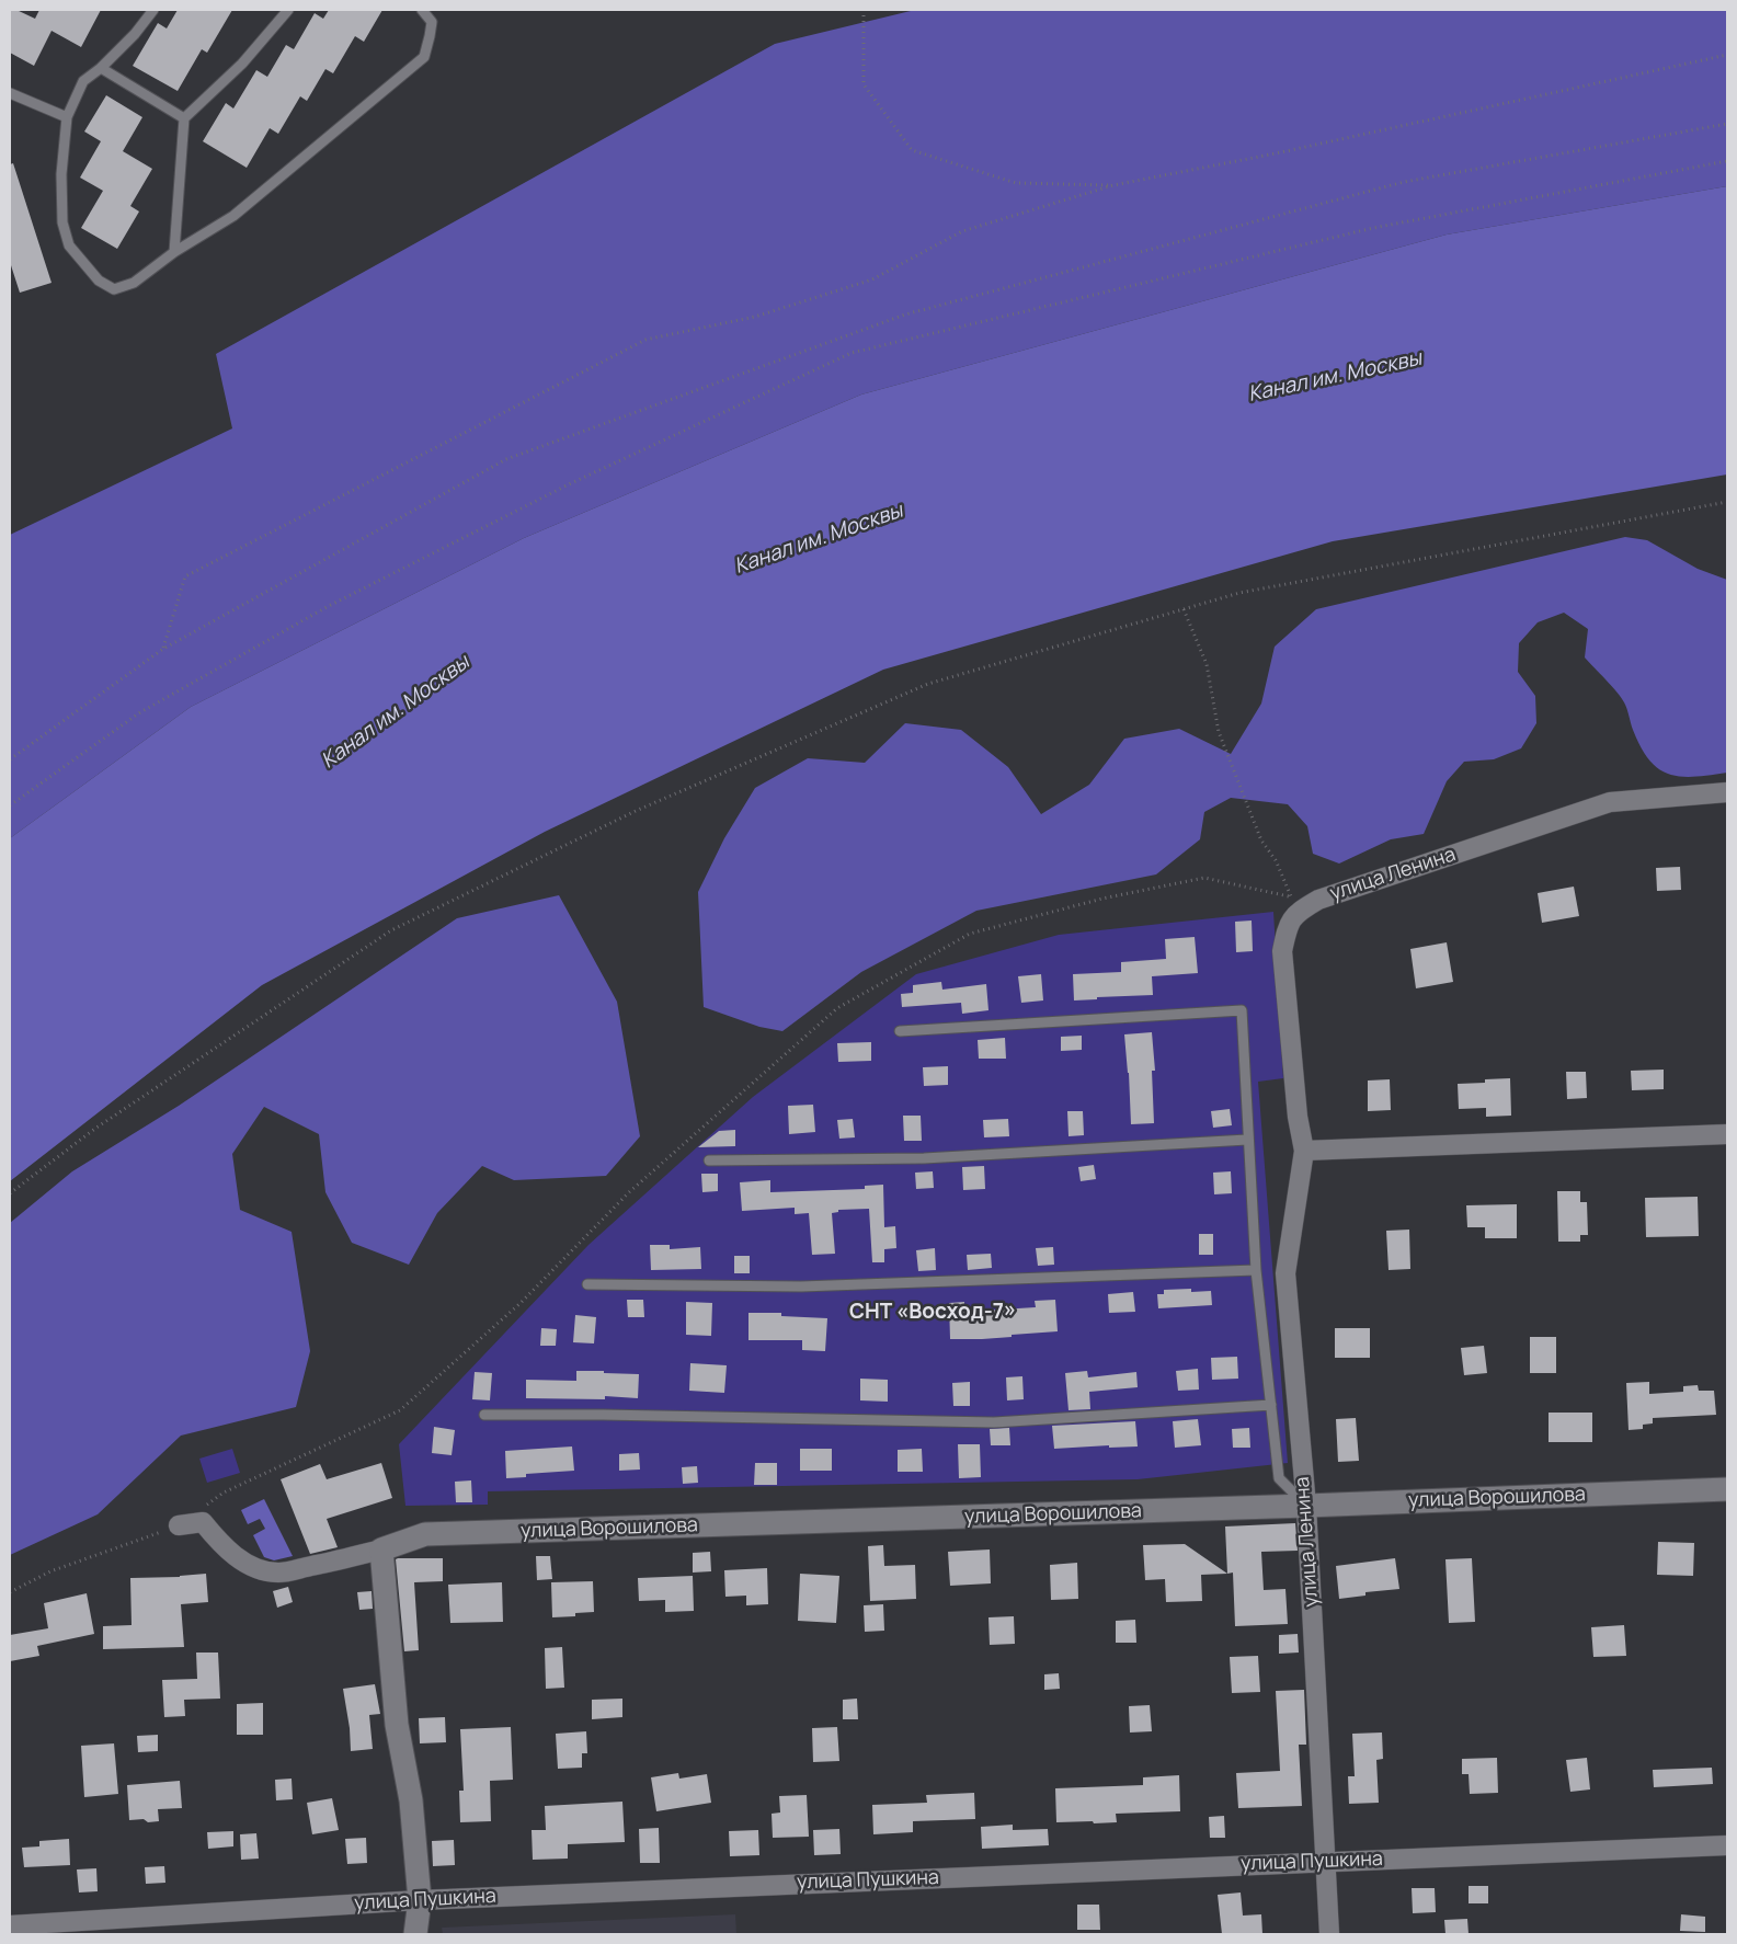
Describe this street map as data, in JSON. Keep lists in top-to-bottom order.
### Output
{
  "streets": {
    "street": ["улица Ленина", "улица Ворошилова", "улица Пушкина"]
  },
  "crossings": [
    ["улица Ленина", "улица Ворошилова"],
    ["улица Ленина", "улица Пушкина"]
  ],
  "districts": ["СНТ «Восход-7»"],
  "water": ["Канал им. Москвы"]
}
